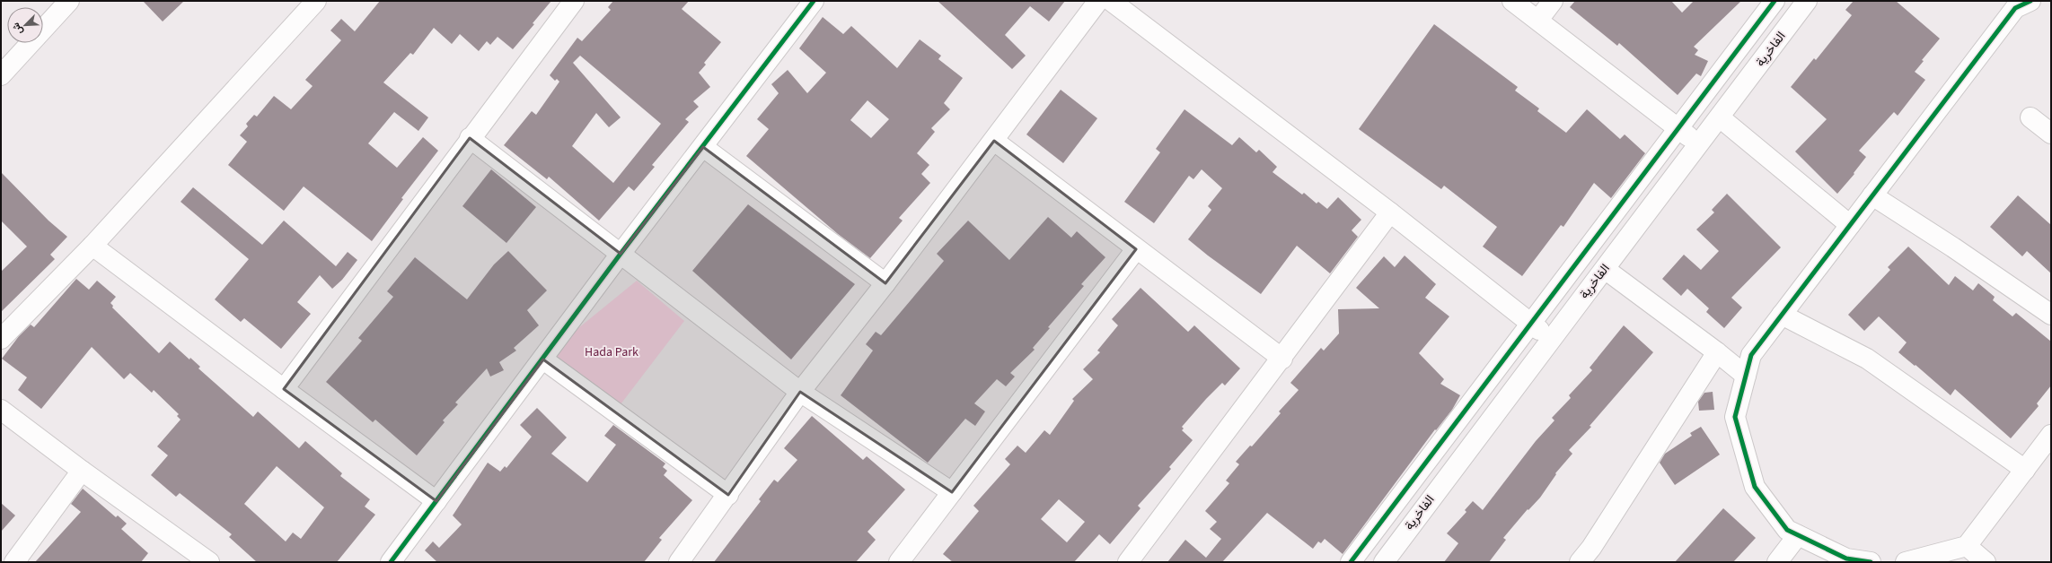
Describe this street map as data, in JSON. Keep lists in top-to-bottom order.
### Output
{
  "streets": {
    "street": ["الفاخرية"]
  },
  "parks": ["Hada Park"],
  "north": "bottom left"
}
